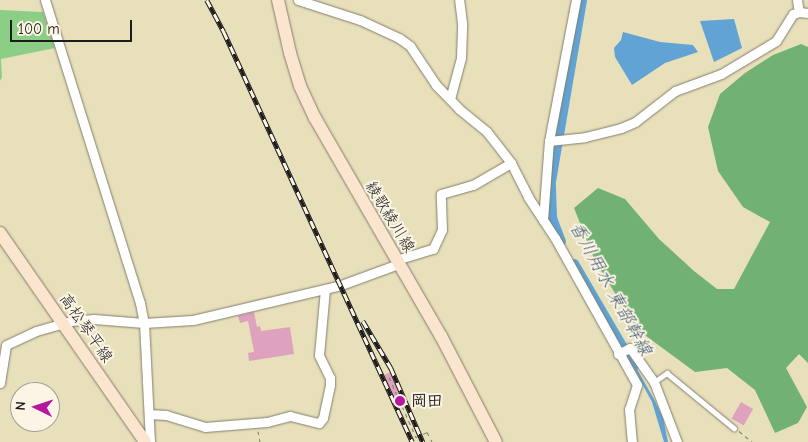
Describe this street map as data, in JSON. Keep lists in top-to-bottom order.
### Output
{
  "streets": {
    "main road": ["綾歌綾川線", "高松琴平線"]
  },
  "water": ["香川用水 東部幹線"],
  "places": ["岡田"],
  "scale_bar": "100 m",
  "north": "left"
}
